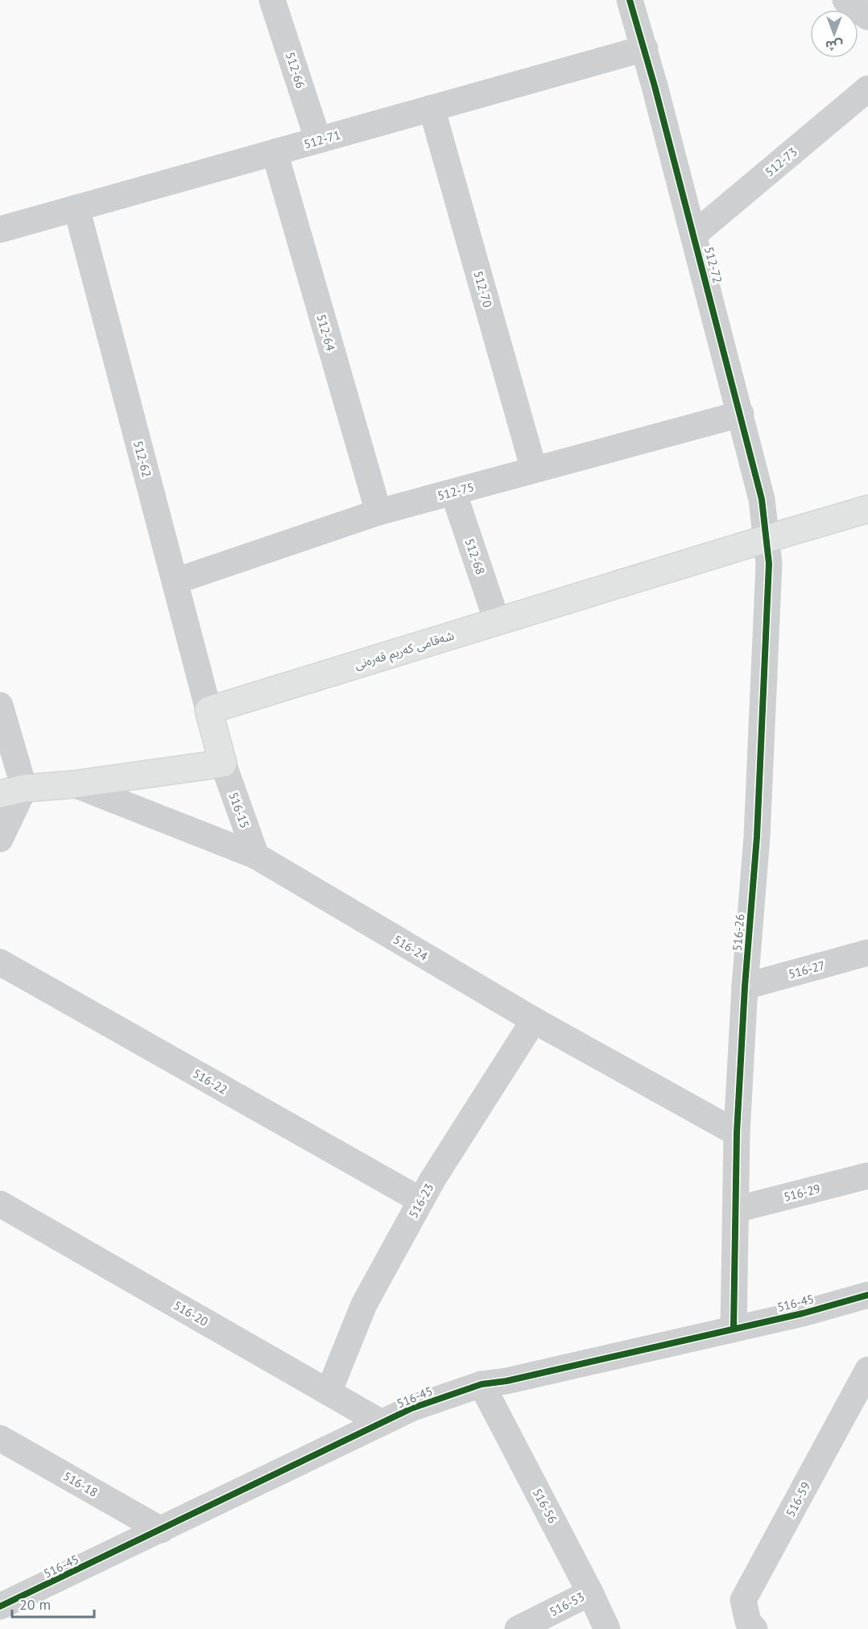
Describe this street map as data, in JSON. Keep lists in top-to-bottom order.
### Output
{
  "streets": {
    "street": [
      "512-66",
      "512-71",
      "512-73",
      "512-72",
      "512-70",
      "512-64",
      "512-62",
      "512-75",
      "512-68",
      "شەقامی کەریم قەرەنی",
      "516-15",
      "516-26",
      "516-24",
      "516-27",
      "516-22",
      "516-29",
      "516-23",
      "516-45",
      "516-20",
      "516-18",
      "516-59",
      "516-56",
      "516-53"
    ]
  },
  "crossings": [
    ["512-66", "512-71"],
    ["512-71", "512-72"],
    ["512-71", "512-70"],
    ["512-71", "512-64"],
    ["512-71", "512-62"],
    ["512-73", "512-72"],
    ["512-72", "512-75"],
    ["512-72", "شەقامی کەریم قەرەنی"],
    ["512-72", "516-26"],
    ["512-70", "512-75"],
    ["512-64", "512-75"],
    ["512-62", "512-75"],
    ["512-62", "شەقامی کەریم قەرەنی"],
    ["512-75", "512-68"],
    ["512-68", "شەقامی کەریم قەرەنی"],
    ["شەقامی کەریم قەرەنی", "516-26"],
    ["516-15", "516-24"],
    ["516-26", "516-24"],
    ["516-26", "516-27"],
    ["516-26", "516-29"],
    ["516-26", "516-45"],
    ["516-24", "516-23"],
    ["516-22", "516-23"],
    ["516-23", "516-20"],
    ["516-45", "516-20"],
    ["516-45", "516-18"],
    ["516-45", "516-56"],
    ["516-56", "516-53"]
  ],
  "scale_bar": "20 m",
  "north": "bottom"
}
